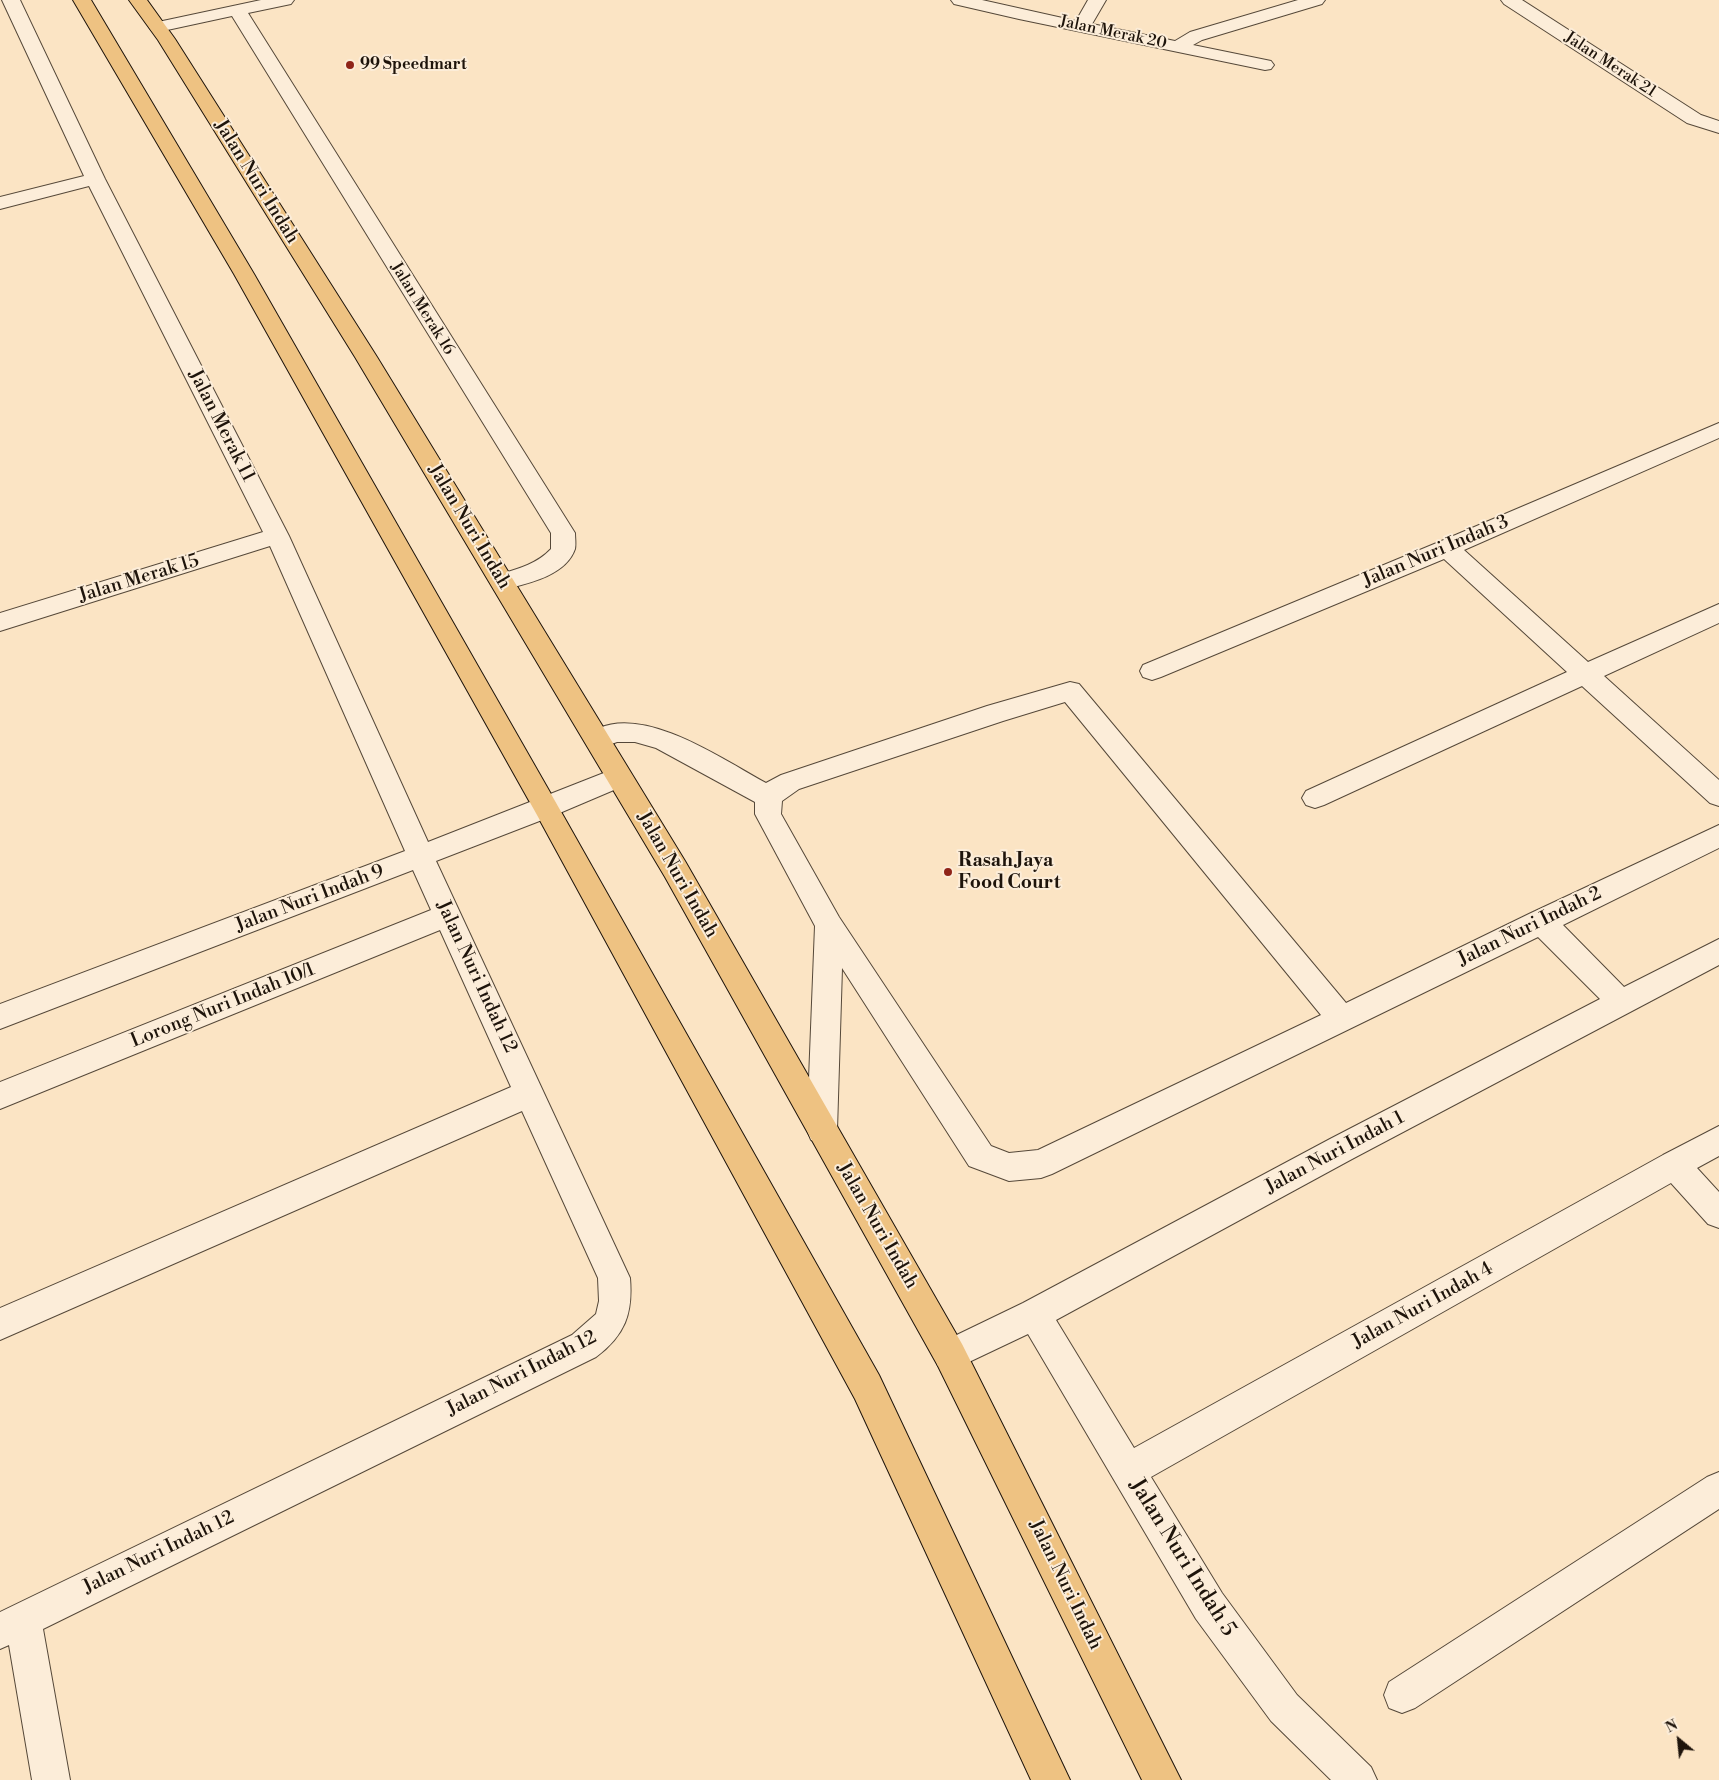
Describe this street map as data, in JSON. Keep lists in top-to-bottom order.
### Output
{
  "streets": {
    "main road": ["Jalan Nuri Indah"],
    "street": [
      "Jalan Merak 20",
      "Jalan Merak 21",
      "Jalan Merak 16",
      "Jalan Merak 11",
      "Jalan Nuri Indah 3",
      "Jalan Merak 15",
      "Jalan Nuri Indah 9",
      "Jalan Nuri Indah 2",
      "Jalan Nuri Indah 12",
      "Lorong Nuri Indah 10/1",
      "Jalan Nuri Indah 1",
      "Jalan Nuri Indah 4",
      "Jalan Nuri Indah 5"
    ]
  },
  "crossings": [
    ["Jalan Nuri Indah", "Jalan Merak 16"],
    ["Jalan Nuri Indah", "Jalan Nuri Indah 9"],
    ["Jalan Nuri Indah", "Jalan Nuri Indah 1"],
    ["Jalan Merak 11", "Jalan Merak 15"],
    ["Jalan Merak 11", "Jalan Nuri Indah 9"],
    ["Jalan Merak 11", "Jalan Nuri Indah 12"],
    ["Jalan Nuri Indah 9", "Jalan Nuri Indah 12"],
    ["Jalan Nuri Indah 12", "Lorong Nuri Indah 10/1"],
    ["Jalan Nuri Indah 1", "Jalan Nuri Indah 5"],
    ["Jalan Nuri Indah 4", "Jalan Nuri Indah 5"]
  ],
  "places": ["99 Speedmart", "Rasah Jaya Food Court"],
  "north": "top left"
}
